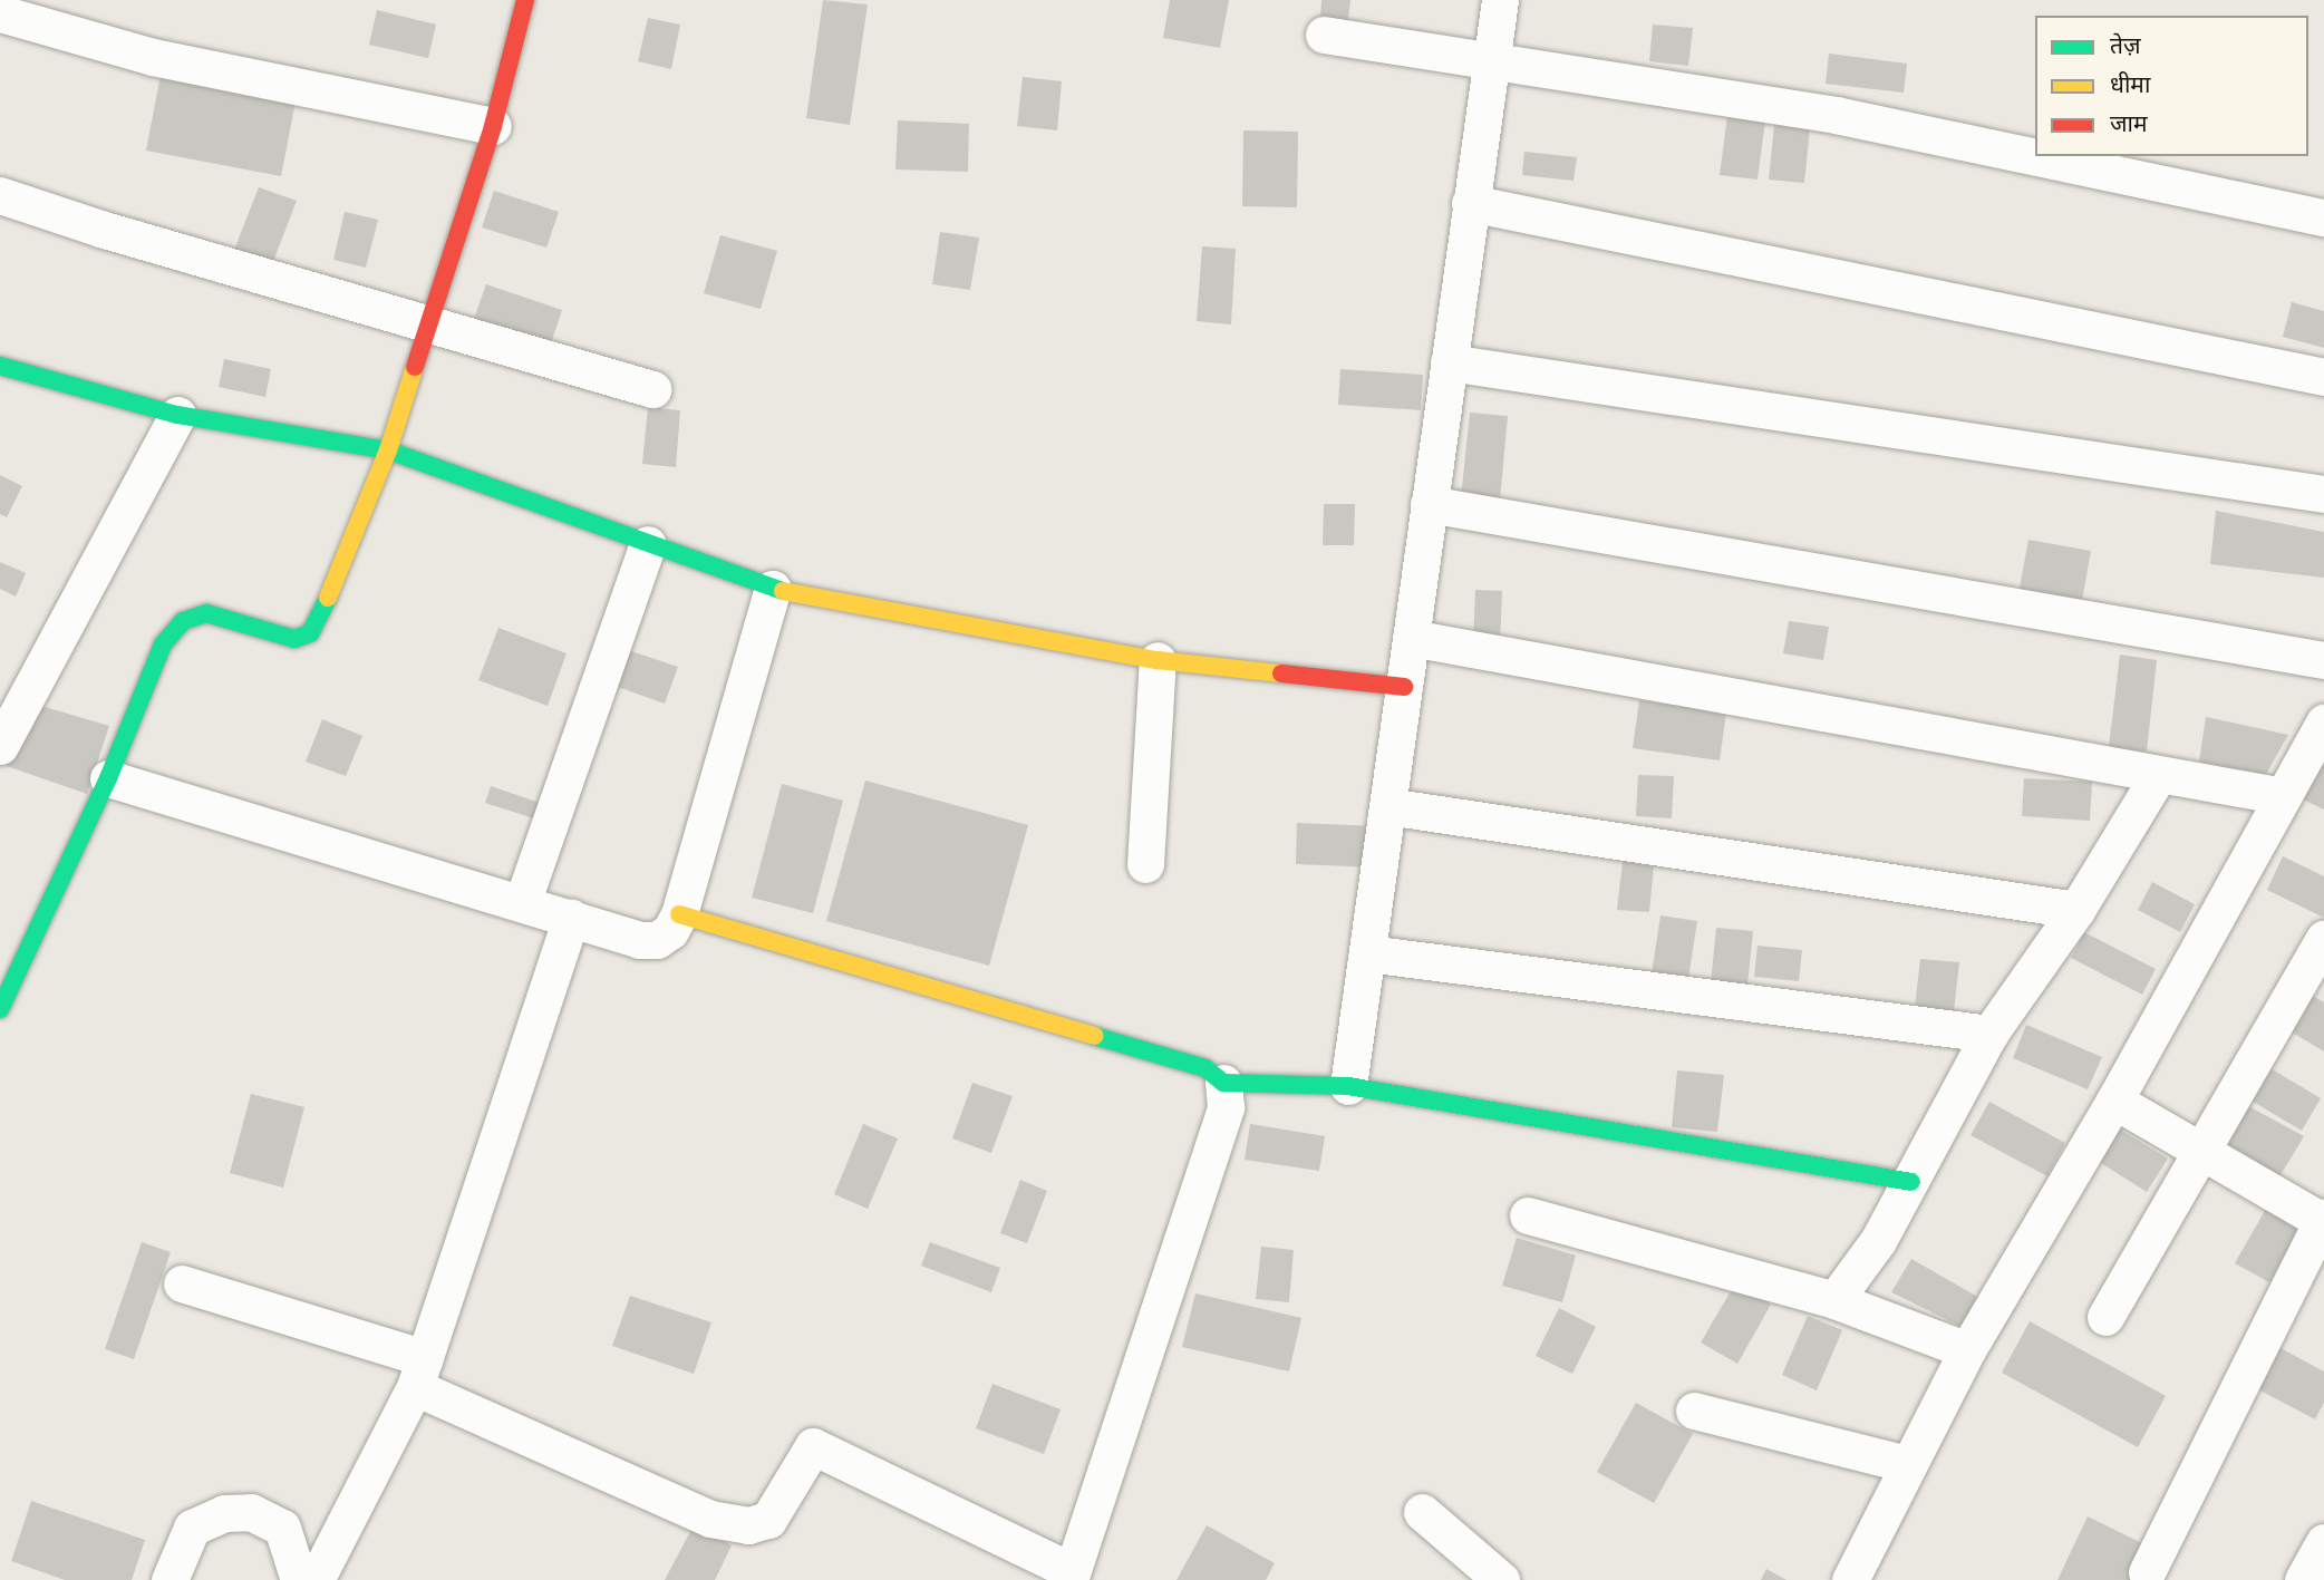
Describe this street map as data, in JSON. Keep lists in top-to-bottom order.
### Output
{
  "legend": ["तेज़", "धीमा", "जाम"]
}
